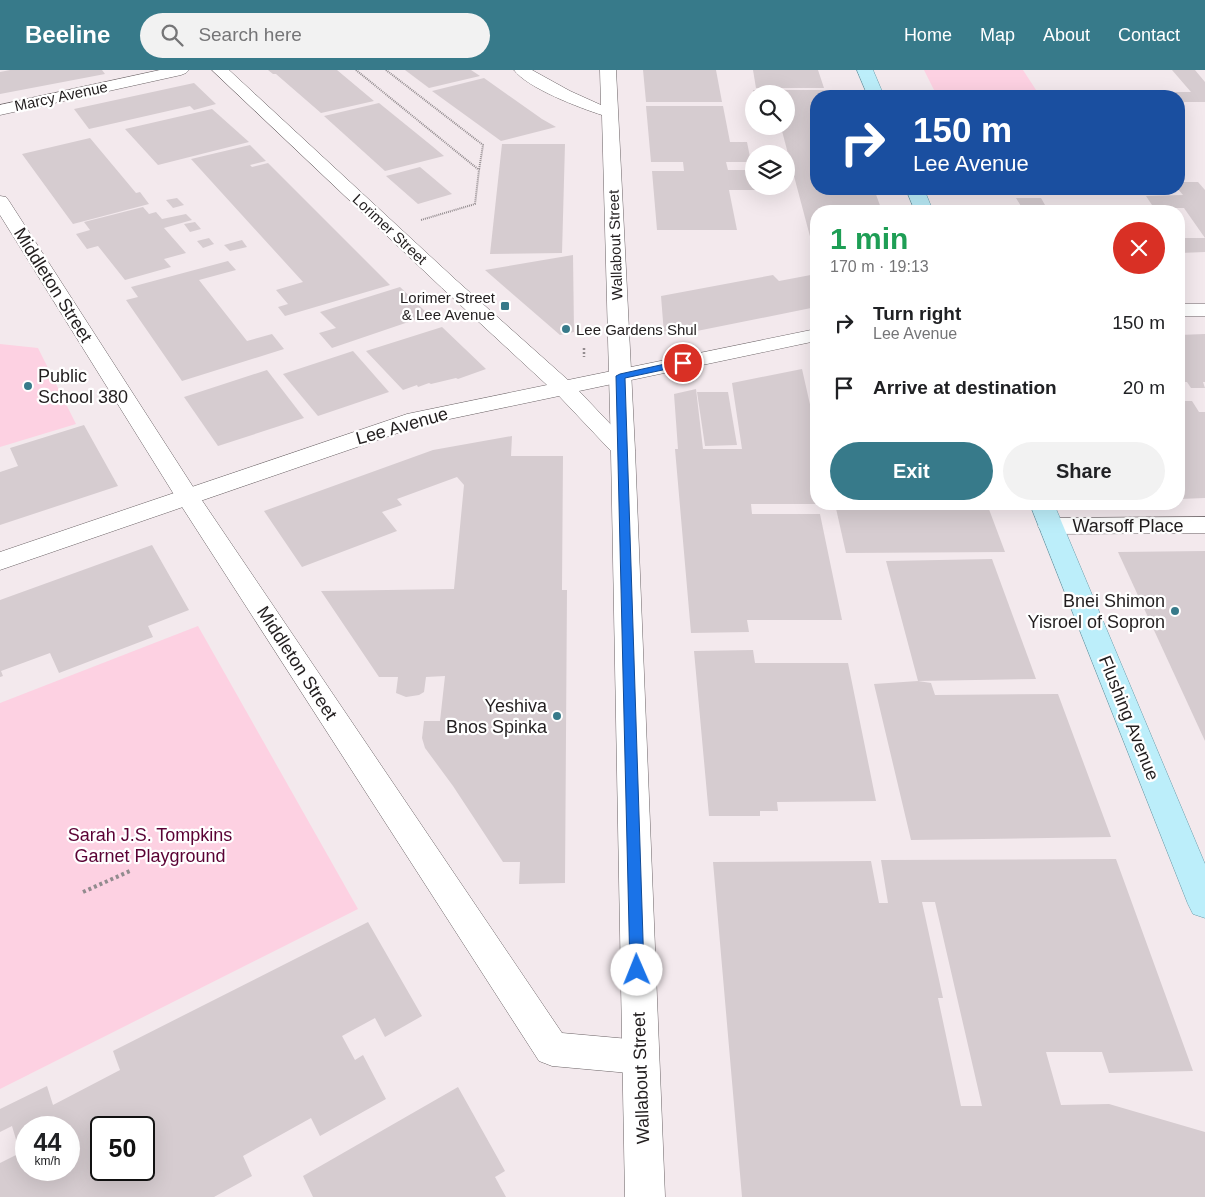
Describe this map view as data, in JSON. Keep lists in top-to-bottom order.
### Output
{
  "streets": {
    "main road": ["Flushing Avenue"],
    "street": [
      "Marcy Avenue",
      "Lorimer Street",
      "Wallabout Street",
      "Middleton Street",
      "Lee Avenue",
      "Warsoff Place"
    ]
  },
  "crossings": [
    ["Lorimer Street", "Lee Avenue"],
    ["Wallabout Street", "Middleton Street"],
    ["Wallabout Street", "Lee Avenue"],
    ["Middleton Street", "Lee Avenue"],
    ["Warsoff Place", "Flushing Avenue"]
  ],
  "parks": ["Sarah J.S. Tompkins Garnet Playground"],
  "places": {
    "transit": ["Lorimer Street & Lee Avenue"],
    "other": [
      "Lee Gardens Shul",
      "Public School 380",
      "Bnei Shimon Yisroel of Sopron",
      "Yeshiva Bnos Spinka"
    ]
  },
  "page": {
    "header": "Beeline",
    "search": "Search here",
    "nav": [
      "Home",
      "Map",
      "About",
      "Contact"
    ],
    "turn": ["150 m", "Lee Avenue"],
    "heading": ["1 min", "170 m · 19:13"],
    "list": [
      {
        "name": "Turn right",
        "note": "Lee Avenue",
        "value": "150 m"
      },
      {
        "name": "Arrive at destination",
        "value": "20 m"
      }
    ],
    "buttons": ["Exit", "Share"],
    "speed": "44 km/h",
    "limit": "50"
  }
}
